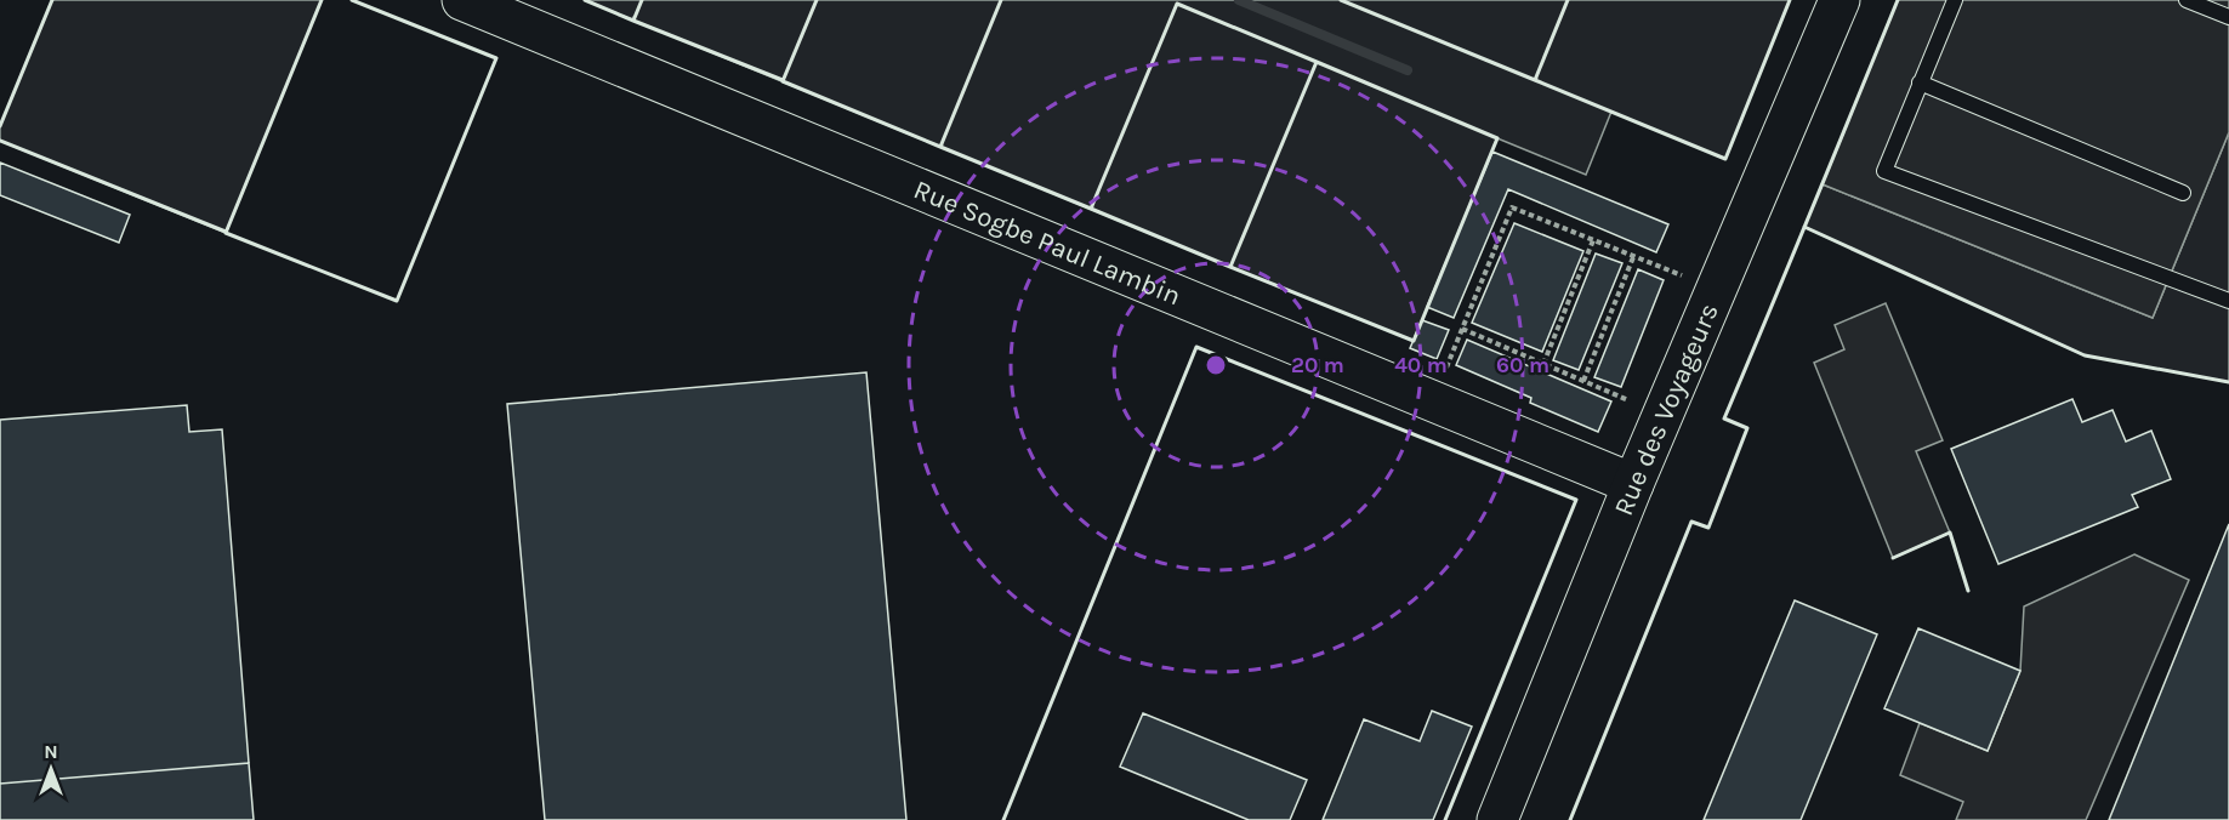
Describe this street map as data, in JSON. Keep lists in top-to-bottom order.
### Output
{
  "streets": {
    "street": ["Rue Sogbe Paul Lambin", "Rue des Voyageurs"]
  },
  "crossings": [
    ["Rue Sogbe Paul Lambin", "Rue des Voyageurs"]
  ],
  "north": "top",
  "rings": ["20 m", "40 m", "60 m"]
}
